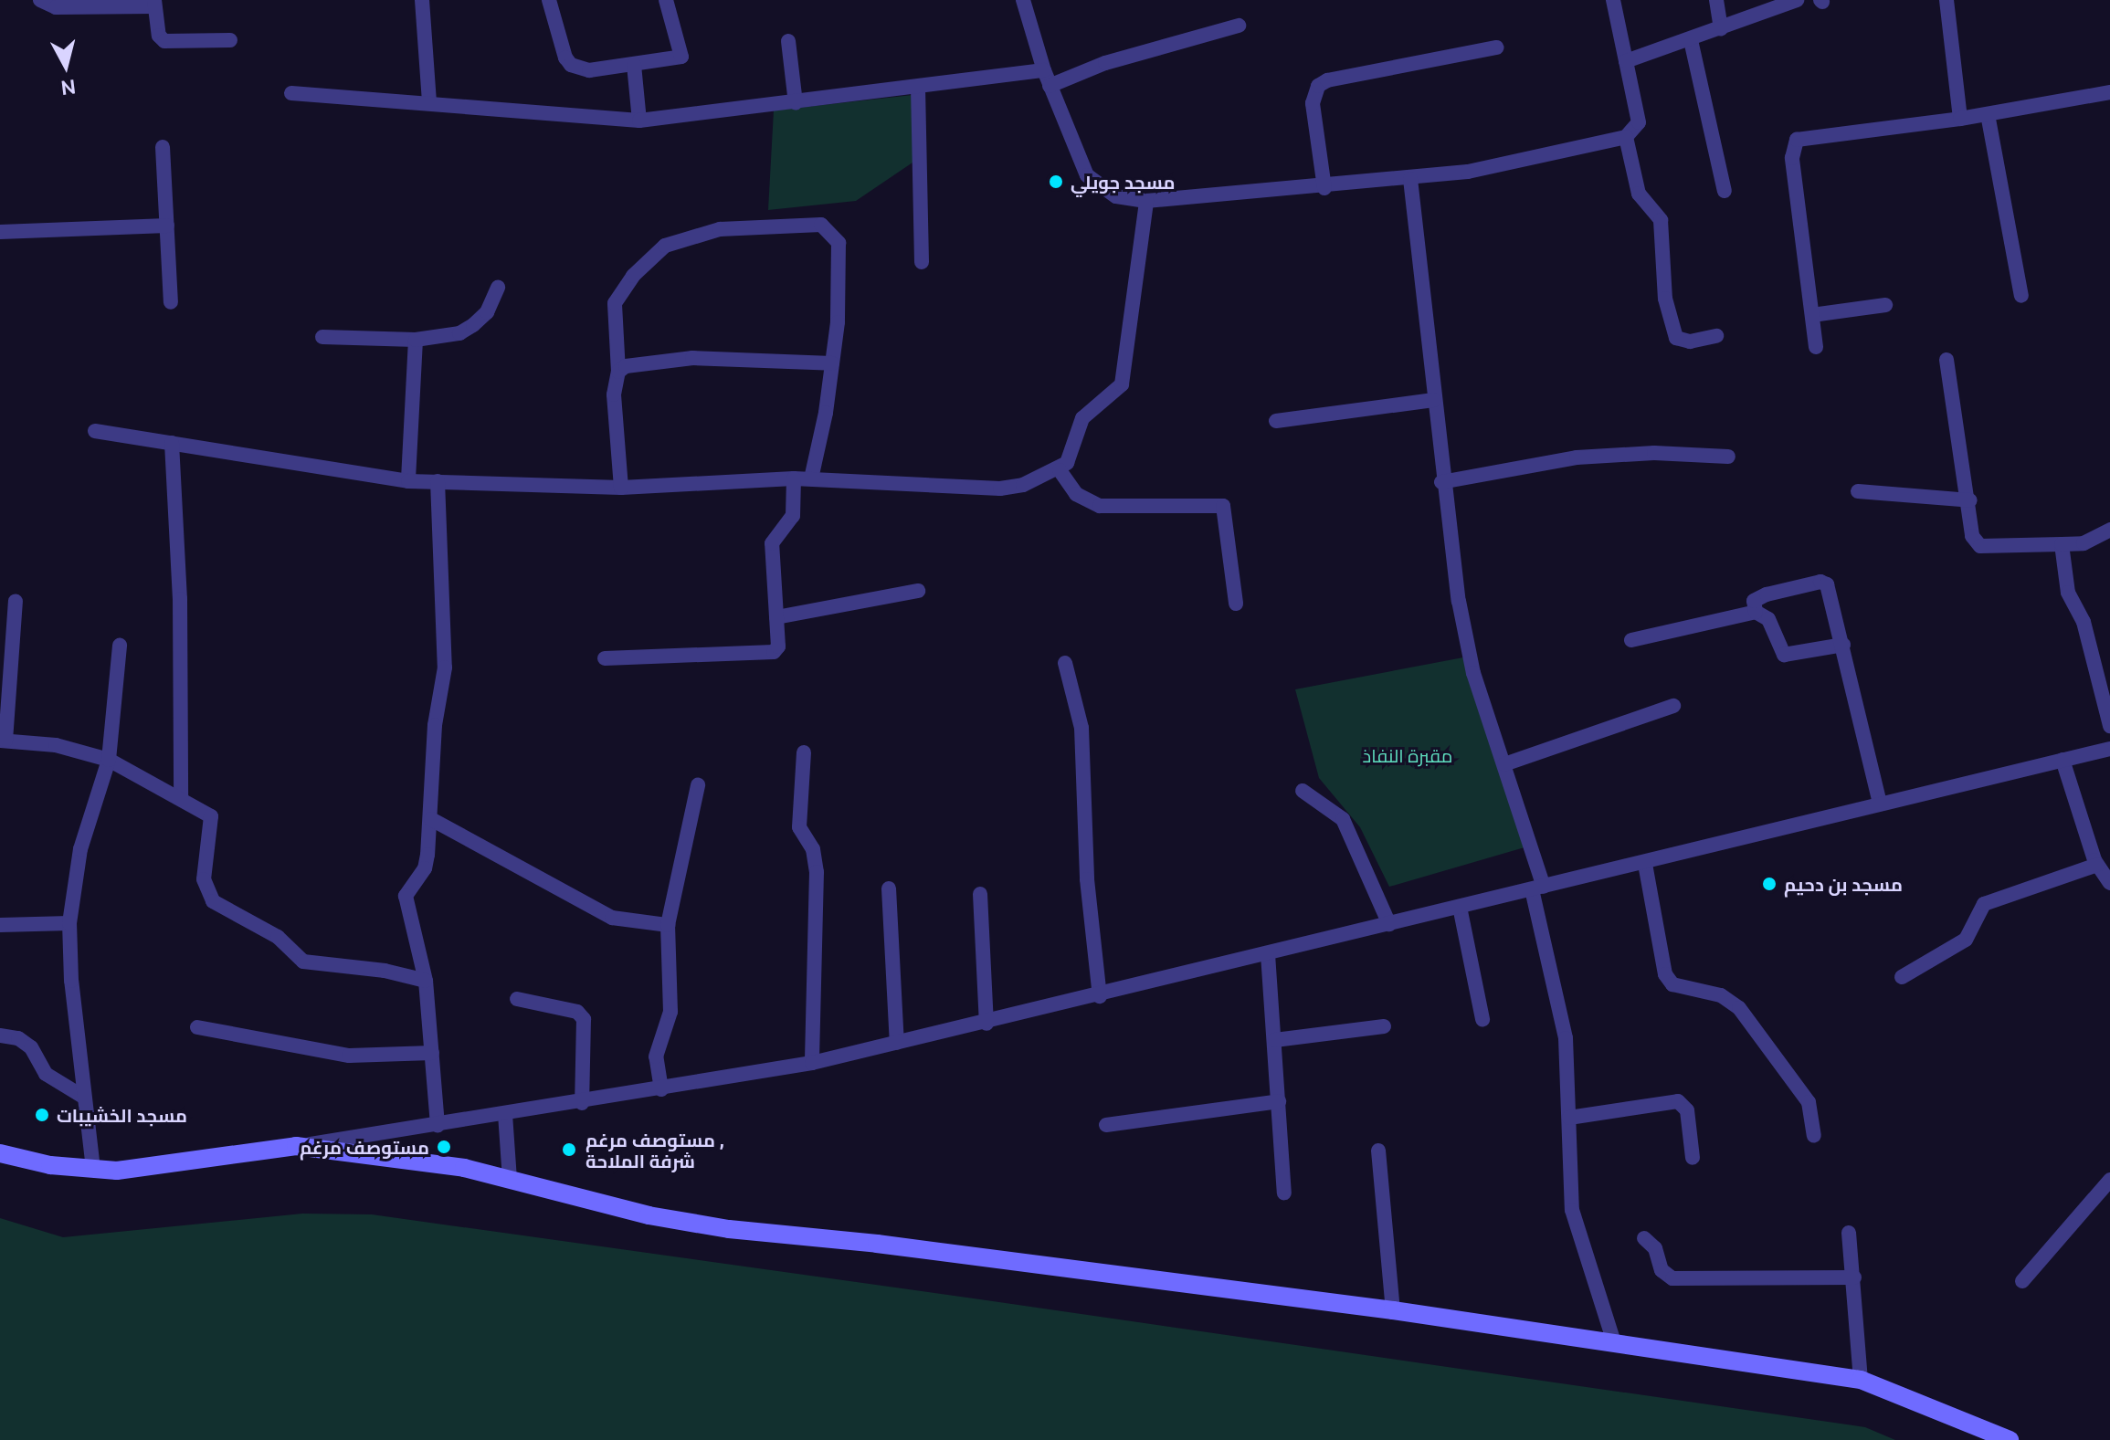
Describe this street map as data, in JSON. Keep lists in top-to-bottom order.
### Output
{
  "parks": ["مقبرة النفاذ"],
  "places": [
    "مسجد جويلي",
    "مسجد بن دحيم",
    "مسجد الخشيبات",
    "مستوصف مرغم",
    "مستوصف مرغم , شرفة الملاحة"
  ],
  "north": "bottom"
}
